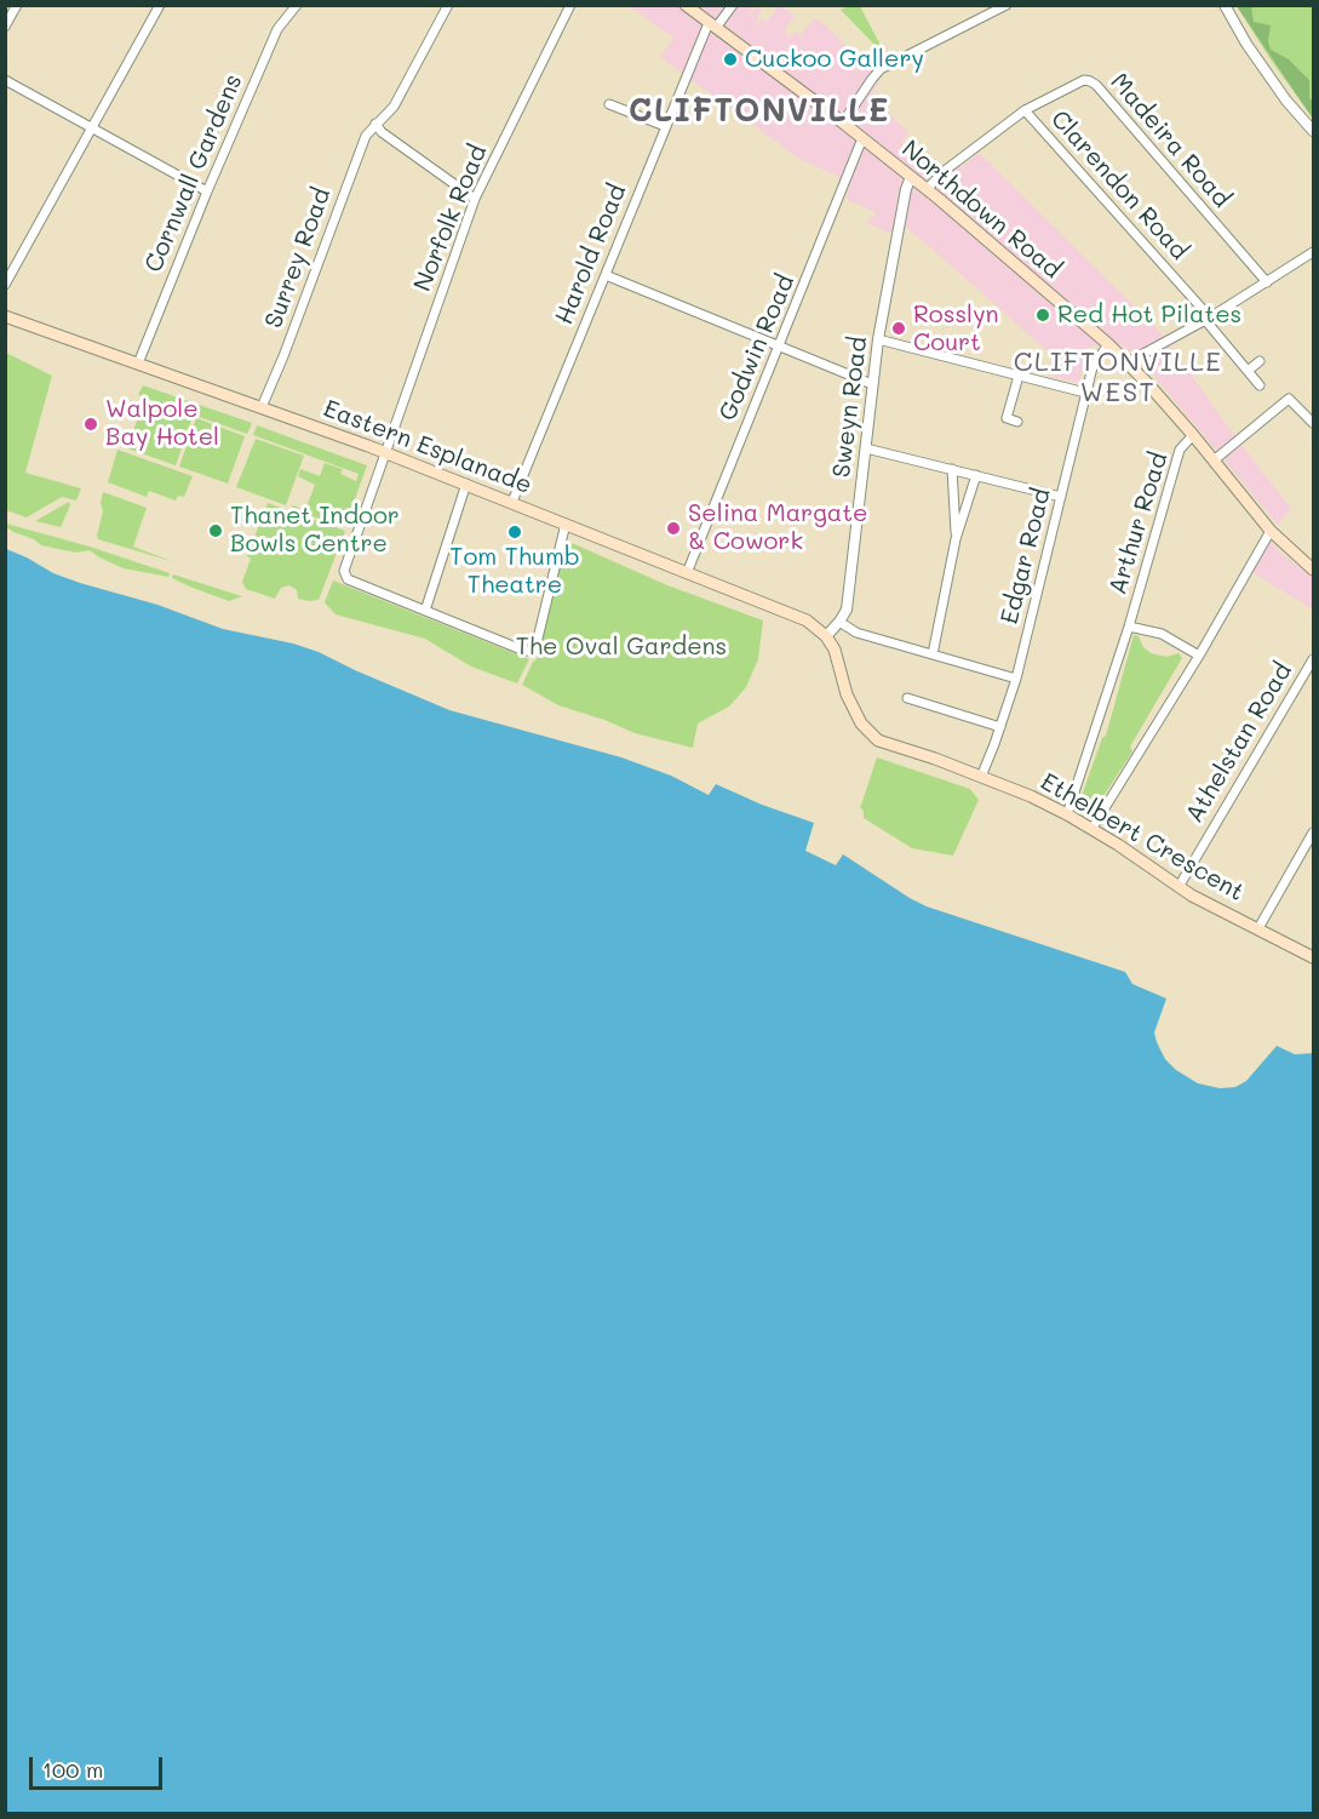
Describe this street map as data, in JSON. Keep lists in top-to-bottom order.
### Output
{
  "streets": {
    "main road": ["Northdown Road", "Eastern Esplanade", "Ethelbert Crescent"],
    "street": [
      "Madeira Road",
      "Cornwall Gardens",
      "Clarendon Road",
      "Norfolk Road",
      "Harold Road",
      "Surrey Road",
      "Godwin Road",
      "Sweyn Road",
      "Arthur Road",
      "Edgar Road",
      "Athelstan Road"
    ]
  },
  "crossings": [
    ["Madeira Road", "Clarendon Road"],
    ["Cornwall Gardens", "Eastern Esplanade"],
    ["Clarendon Road", "Northdown Road"],
    ["Northdown Road", "Harold Road"],
    ["Northdown Road", "Godwin Road"],
    ["Northdown Road", "Sweyn Road"],
    ["Northdown Road", "Arthur Road"],
    ["Northdown Road", "Edgar Road"],
    ["Norfolk Road", "Eastern Esplanade"],
    ["Harold Road", "Eastern Esplanade"],
    ["Surrey Road", "Eastern Esplanade"],
    ["Godwin Road", "Eastern Esplanade"],
    ["Sweyn Road", "Eastern Esplanade"],
    ["Sweyn Road", "Ethelbert Crescent"],
    ["Eastern Esplanade", "Ethelbert Crescent"],
    ["Arthur Road", "Ethelbert Crescent"],
    ["Edgar Road", "Ethelbert Crescent"],
    ["Athelstan Road", "Ethelbert Crescent"]
  ],
  "districts": ["CLIFTONVILLE", "CLIFTONVILLE WEST"],
  "parks": ["The Oval Gardens"],
  "places": [
    "Cuckoo Gallery",
    "Red Hot Pilates",
    "Rosslyn Court",
    "Walpole Bay Hotel",
    "Selina Margate & Cowork",
    "Thanet Indoor Bowls Centre",
    "Tom Thumb Theatre"
  ],
  "scale_bar": "100 m"
}
